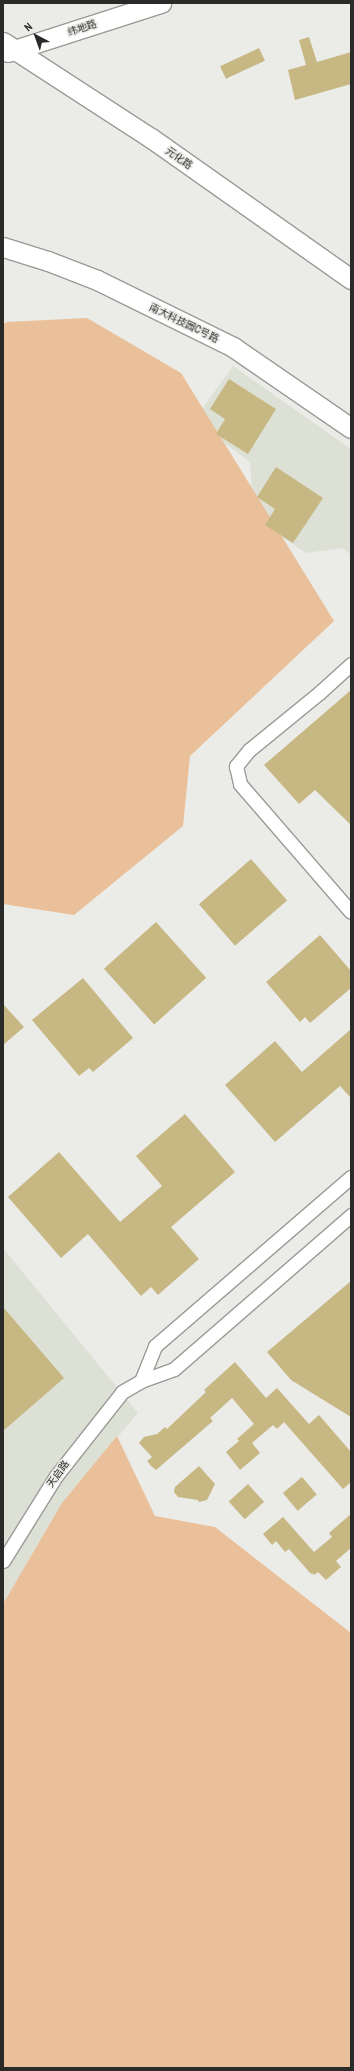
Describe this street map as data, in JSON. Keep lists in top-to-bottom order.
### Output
{
  "streets": {
    "street": [
      "纬地路",
      "元化路",
      "南大科技园C号路",
      "天启路"
    ]
  },
  "crossings": [
    ["纬地路", "元化路"]
  ],
  "north": "top left"
}
